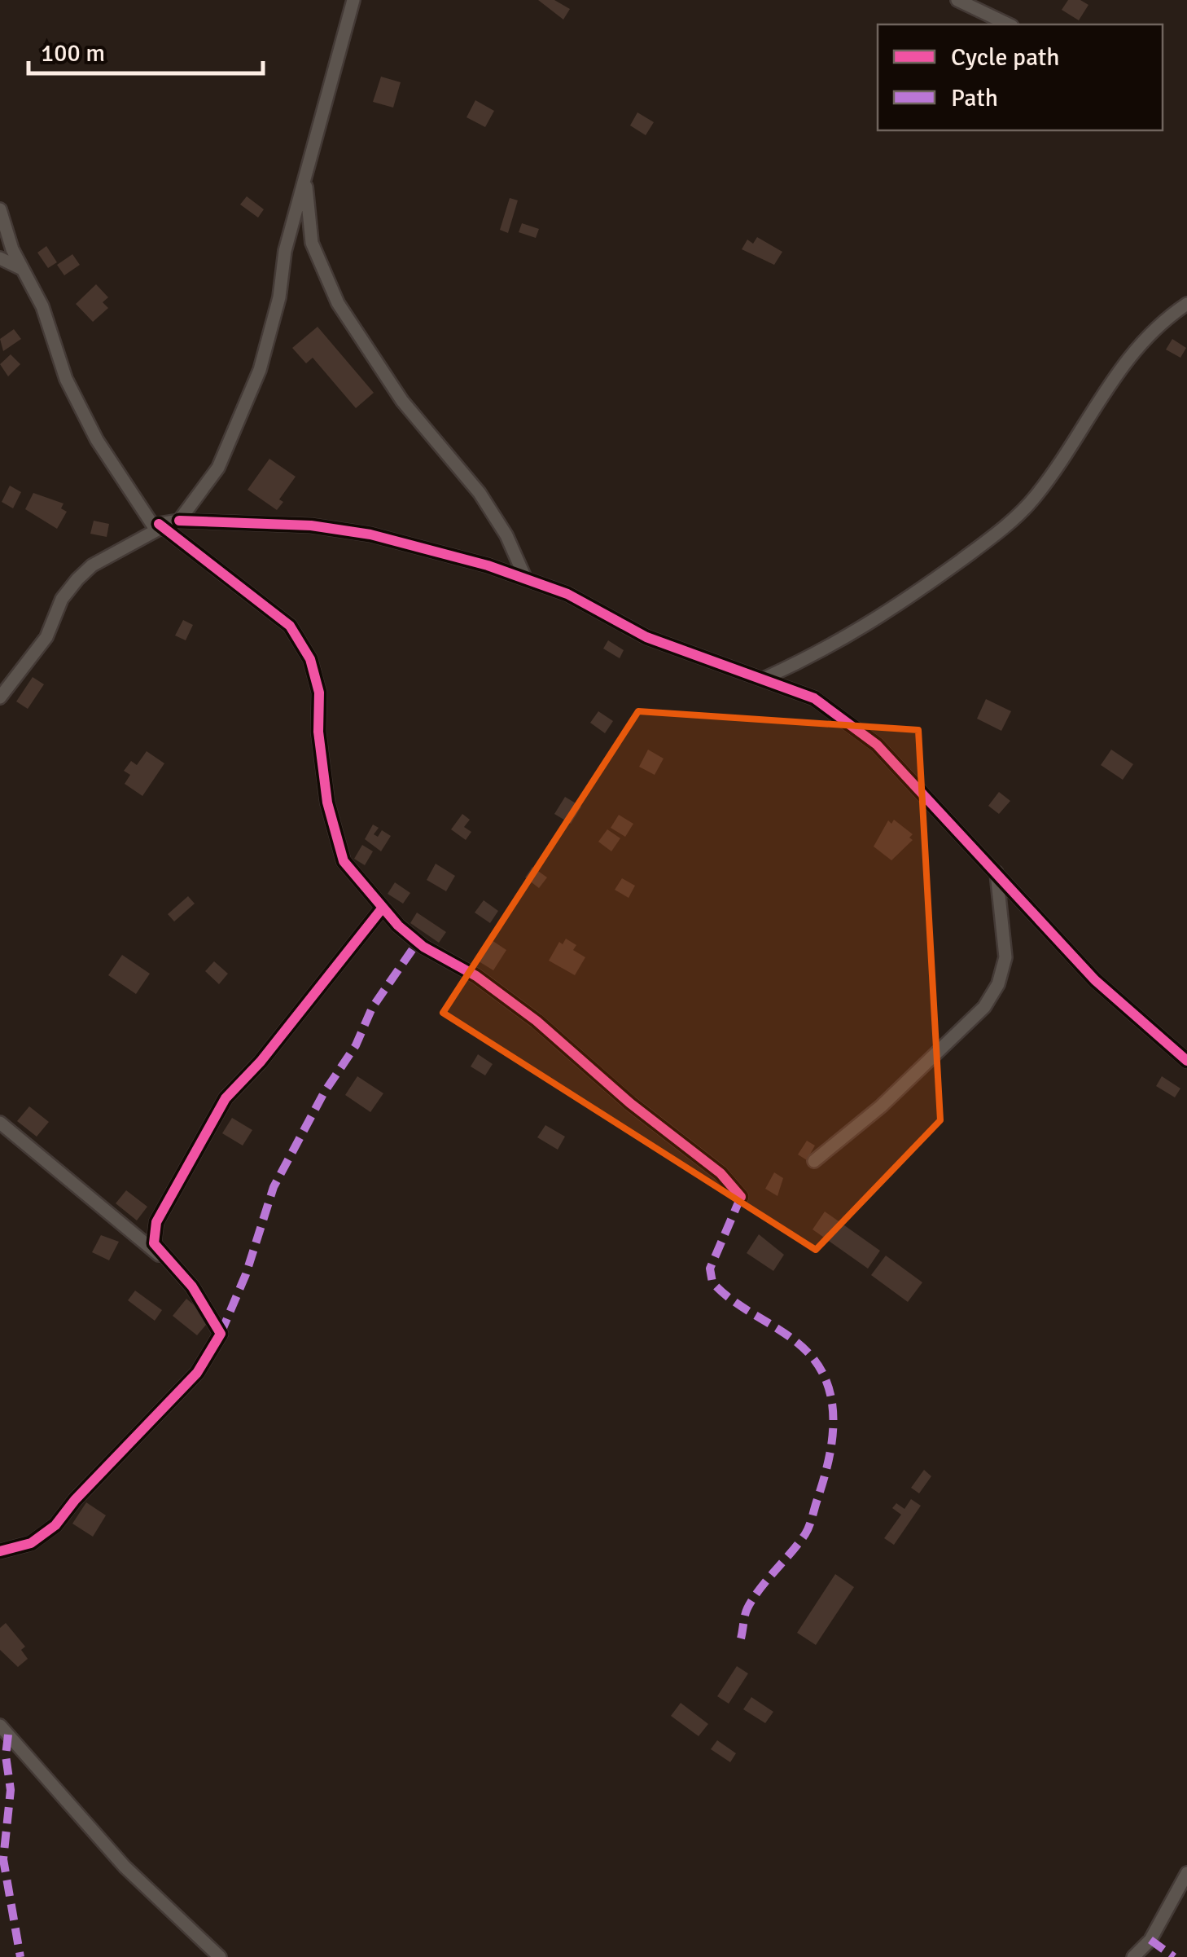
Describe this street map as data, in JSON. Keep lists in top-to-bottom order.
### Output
{
  "legend": ["Cycle path", "Path"],
  "scale_bar": "100 m"
}
